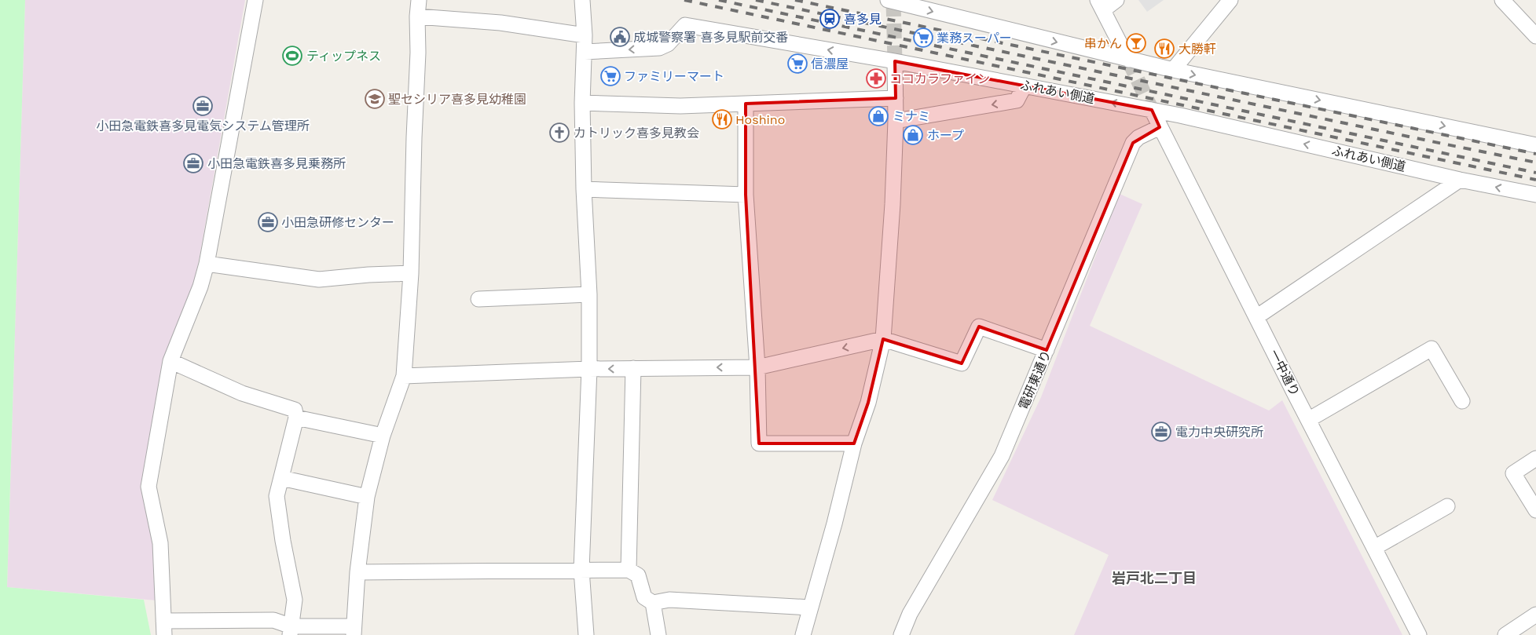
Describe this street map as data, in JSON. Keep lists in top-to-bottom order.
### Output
{
  "streets": {
    "street": ["ふれあい側道", "一中通り", "電研東通り"]
  },
  "crossings": [
    ["ふれあい側道", "一中通り"],
    ["一中通り", "電研東通り"]
  ],
  "districts": ["岩戸北二丁目"],
  "places": {
    "station": ["喜多見"],
    "public building": ["成城警察署 喜多見駅前交番"],
    "supermarket": ["業務スーパー", "信濃屋", "ファミリーマート"],
    "bar": ["串かん"],
    "restaurant": ["大勝軒", "Hoshino"],
    "sports": ["ティップネス"],
    "pharmacy": ["ココカラファイン"],
    "school or university": ["聖セシリア喜多見幼稚園"],
    "office": [
      "小田急電鉄喜多見電気システム管理所",
      "小田急電鉄喜多見乗務所",
      "小田急研修センター",
      "電力中央研究所"
    ],
    "shop": ["ミナミ", "ホープ"],
    "church": ["カトリック喜多見教会"]
  }
}
